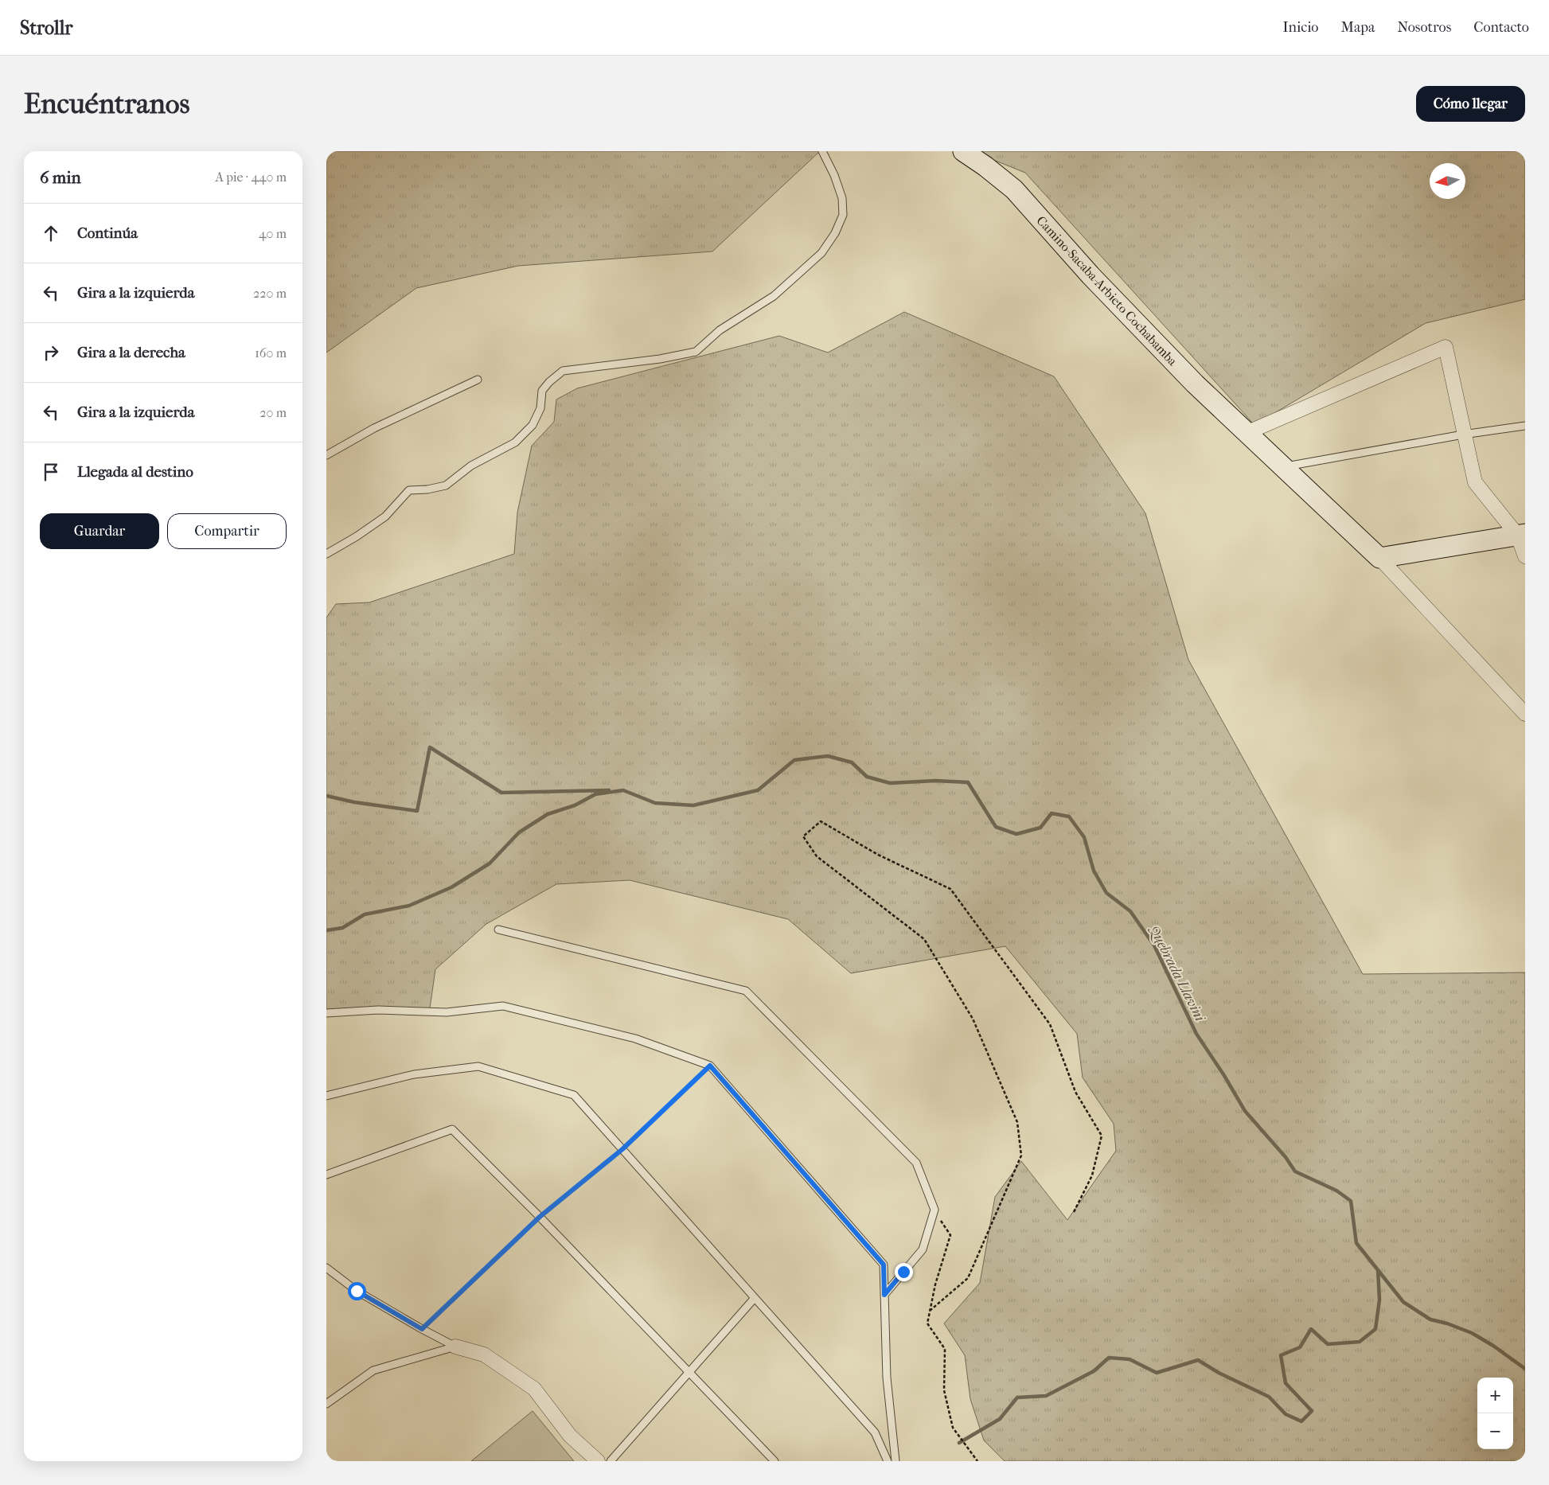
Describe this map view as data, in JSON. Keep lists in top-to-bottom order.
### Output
{
  "streets": {
    "street": ["Camino-Sacaba-Arbieto Cochabamba"]
  },
  "water": ["Quebrada Llavini"],
  "north": "left",
  "page": {
    "header": "Strollr",
    "nav": [
      "Inicio",
      "Mapa",
      "Nosotros",
      "Contacto"
    ],
    "buttons": [
      "Cómo llegar",
      ["Guardar", "Compartir"]
    ],
    "title": "Encuéntranos",
    "heading": ["6 min", "A pie · 440 m"],
    "list": [
      ["Continúa", "40 m"],
      ["Gira a la izquierda", "220 m"],
      ["Gira a la derecha", "160 m"],
      ["Gira a la izquierda", "20 m"],
      "Llegada al destino"
    ],
    "map_buttons": ["+", "−"]
  }
}
